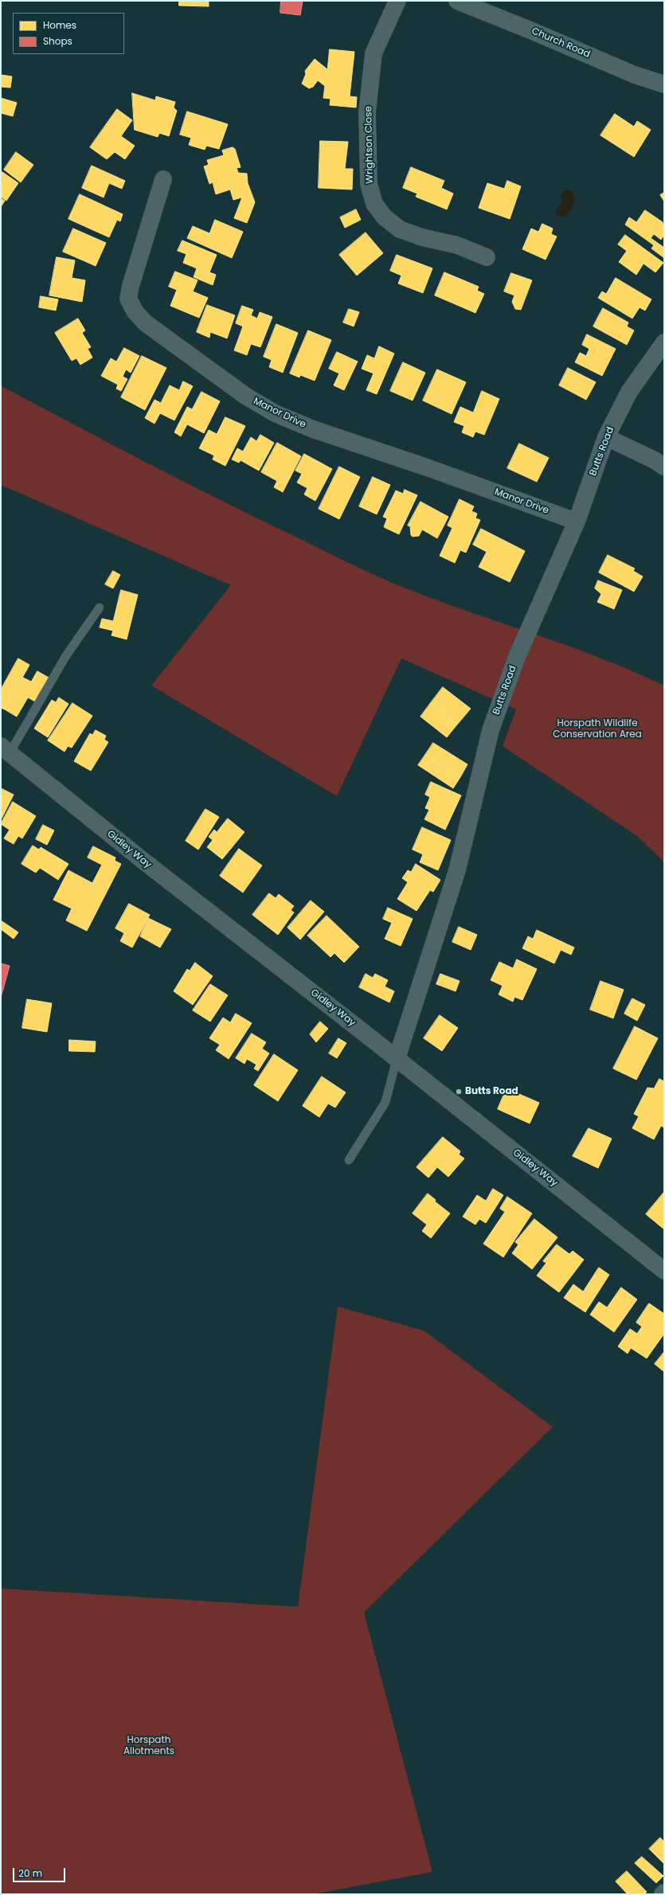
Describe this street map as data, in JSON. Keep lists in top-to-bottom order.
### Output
{
  "streets": {
    "street": [
      "Church Road",
      "Wrightson Close",
      "Manor Drive",
      "Butts Road",
      "Gidley Way"
    ]
  },
  "crossings": [
    ["Manor Drive", "Butts Road"],
    ["Butts Road", "Gidley Way"]
  ],
  "parks": ["Horspath Wildlife Conservation Area", "Horspath Allotments"],
  "places": ["Butts Road"],
  "legend": ["Homes", "Shops"],
  "scale_bar": "20 m"
}
